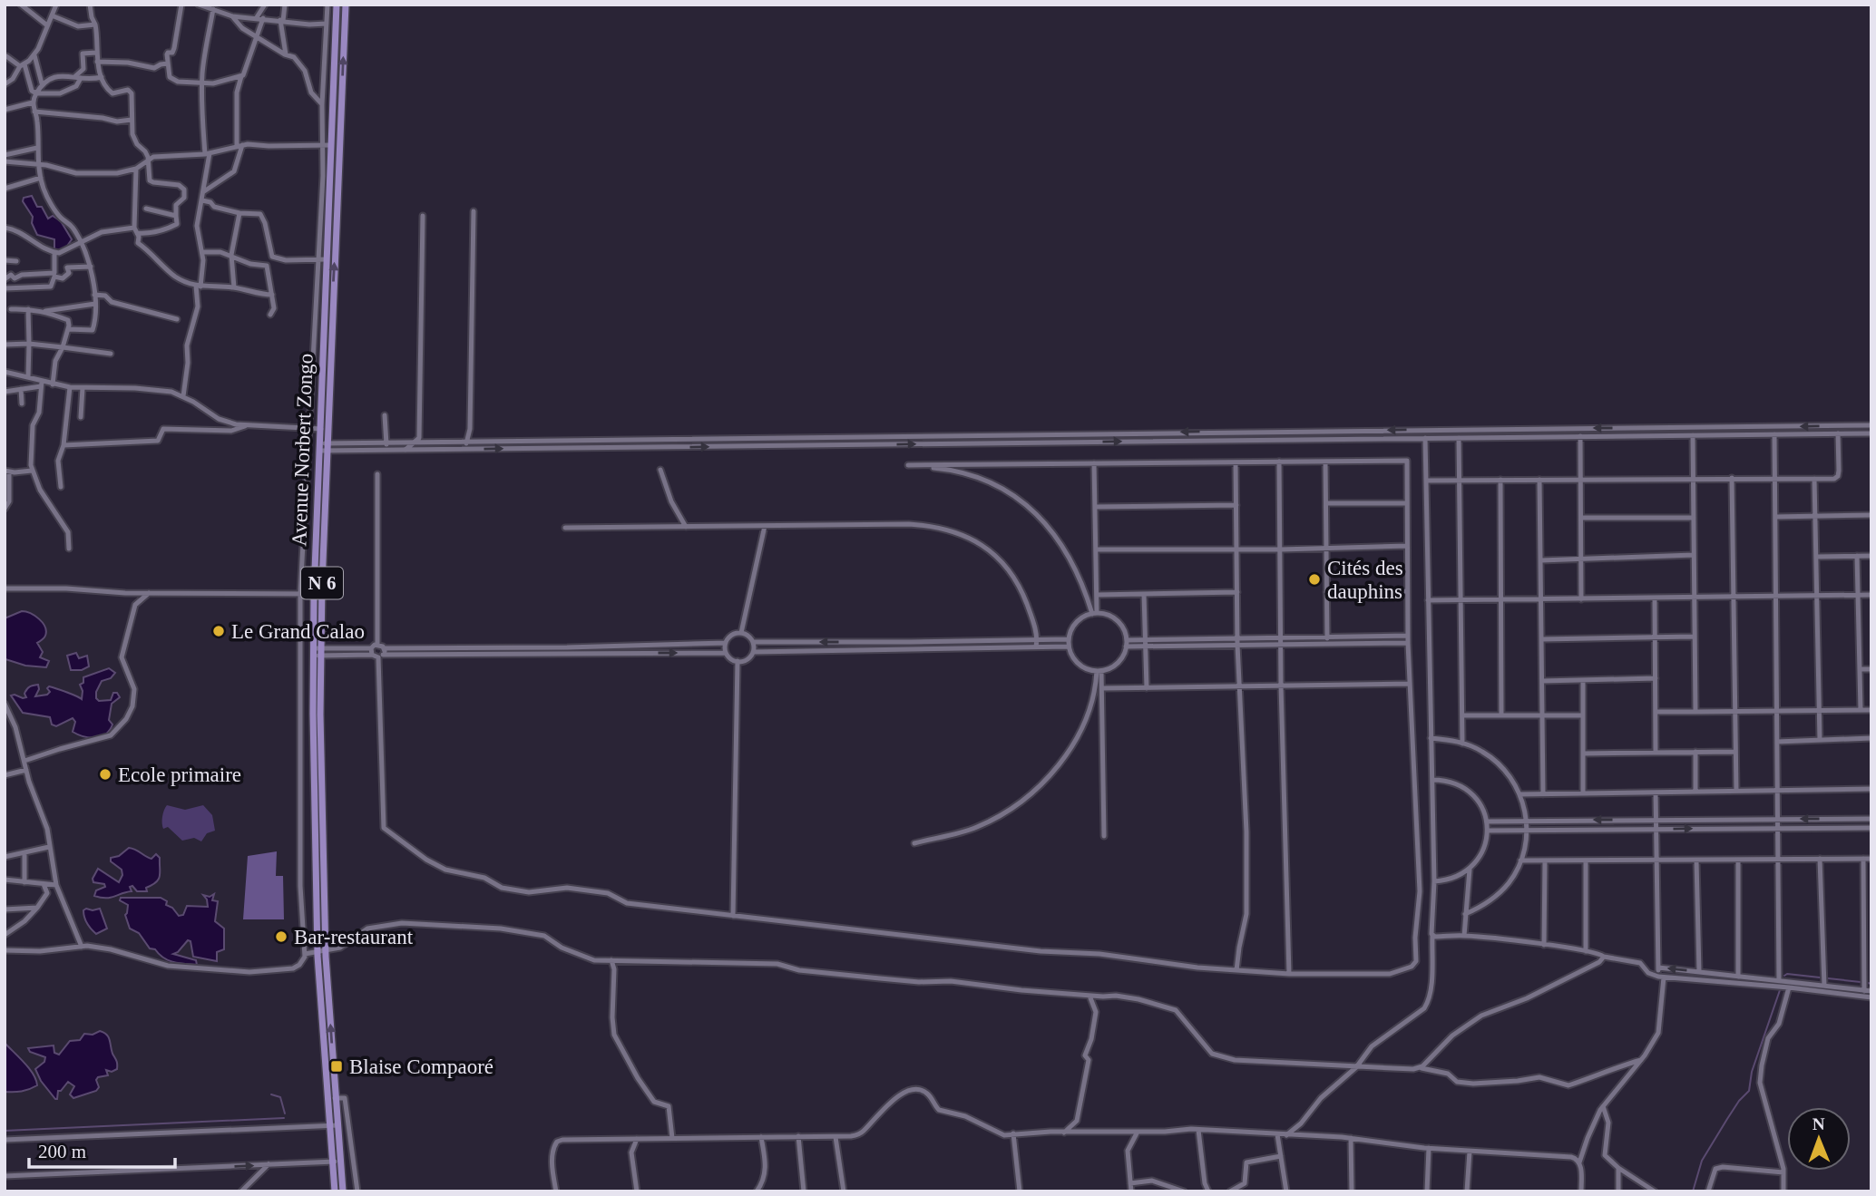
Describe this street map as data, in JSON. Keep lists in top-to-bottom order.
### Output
{
  "streets": {
    "main road": ["Avenue Norbert Zongo", "N 6"]
  },
  "crossings": [
    ["Avenue Norbert Zongo", "N 6"]
  ],
  "places": {
    "other": [
      "Cités des dauphins",
      "Le Grand Calao",
      "Ecole primaire",
      "Bar-restaurant"
    ],
    "transit": ["Blaise Compaoré"]
  },
  "scale_bar": "200 m",
  "north": "top"
}
